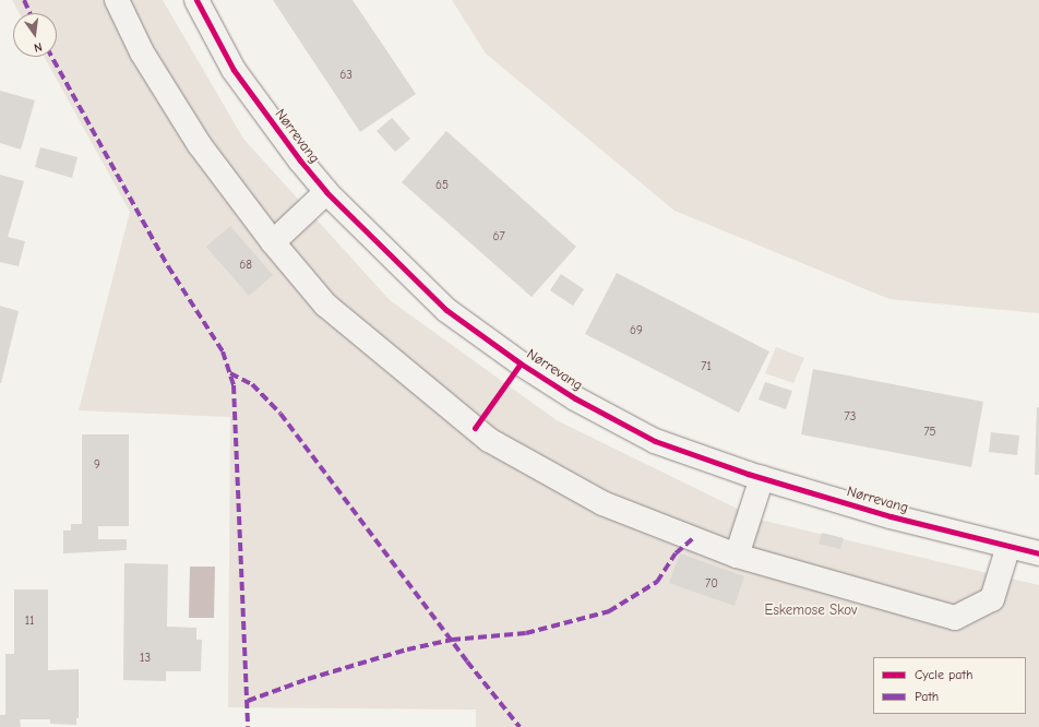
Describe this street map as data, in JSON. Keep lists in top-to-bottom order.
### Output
{
  "streets": {
    "street": ["Nørrevang"]
  },
  "parks": ["Eskemose Skov"],
  "house_numbers": [
    "63",
    "65",
    "67",
    "68",
    "69",
    "71",
    "73",
    "75",
    "9",
    "70",
    "11",
    "13"
  ],
  "legend": ["Cycle path", "Path"],
  "north": "bottom"
}
